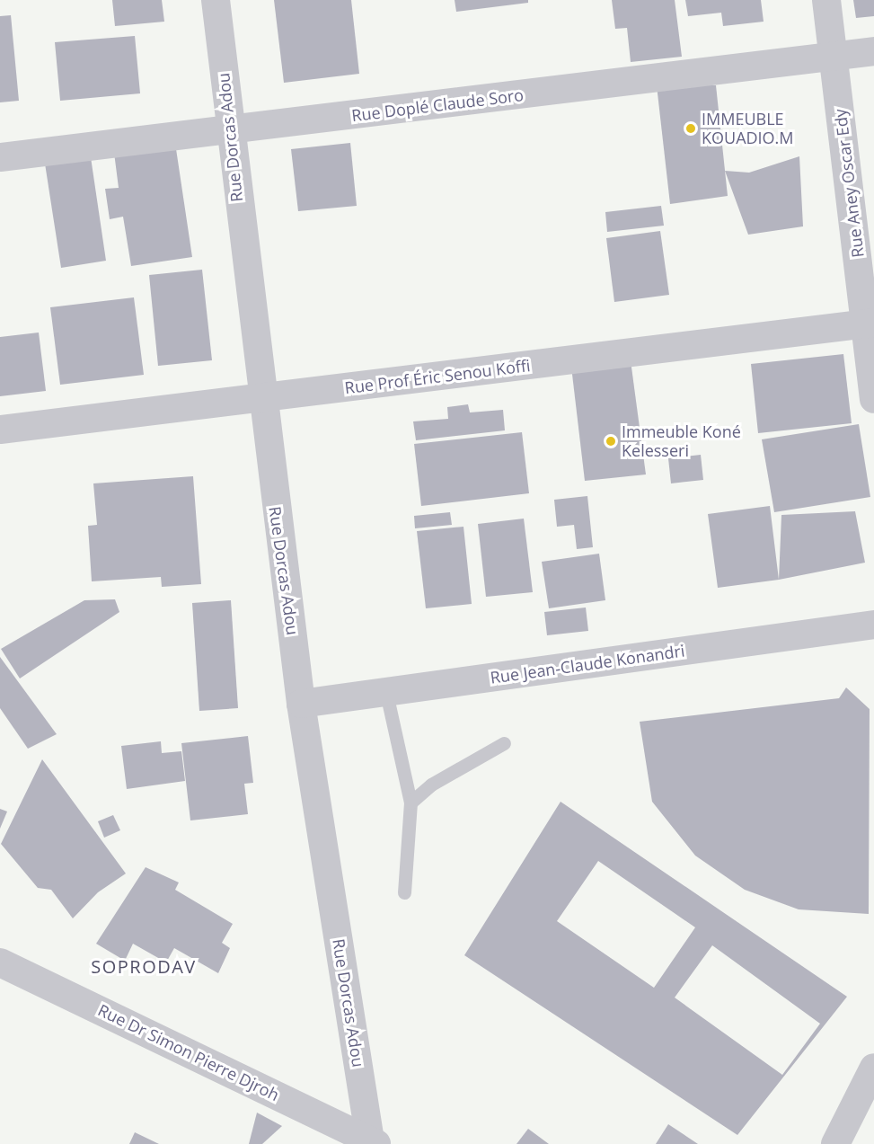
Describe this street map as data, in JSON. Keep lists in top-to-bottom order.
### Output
{
  "streets": {
    "street": [
      "Rue Doplé Claude Soro",
      "Rue Dorcas Adou",
      "Rue Aney Oscar Edy",
      "Rue Prof Éric Senou Koffi",
      "Rue Jean-Claude Konandri",
      "Rue Dr Simon Pierre Djroh"
    ]
  },
  "crossings": [
    ["Rue Doplé Claude Soro", "Rue Dorcas Adou"],
    ["Rue Doplé Claude Soro", "Rue Aney Oscar Edy"],
    ["Rue Dorcas Adou", "Rue Prof Éric Senou Koffi"],
    ["Rue Dorcas Adou", "Rue Jean-Claude Konandri"],
    ["Rue Dorcas Adou", "Rue Dr Simon Pierre Djroh"],
    ["Rue Aney Oscar Edy", "Rue Prof Éric Senou Koffi"]
  ],
  "districts": ["SOPRODAV"],
  "places": ["IMMEUBLE KOUADIO.M", "Immeuble Koné Kelesseri"]
}
